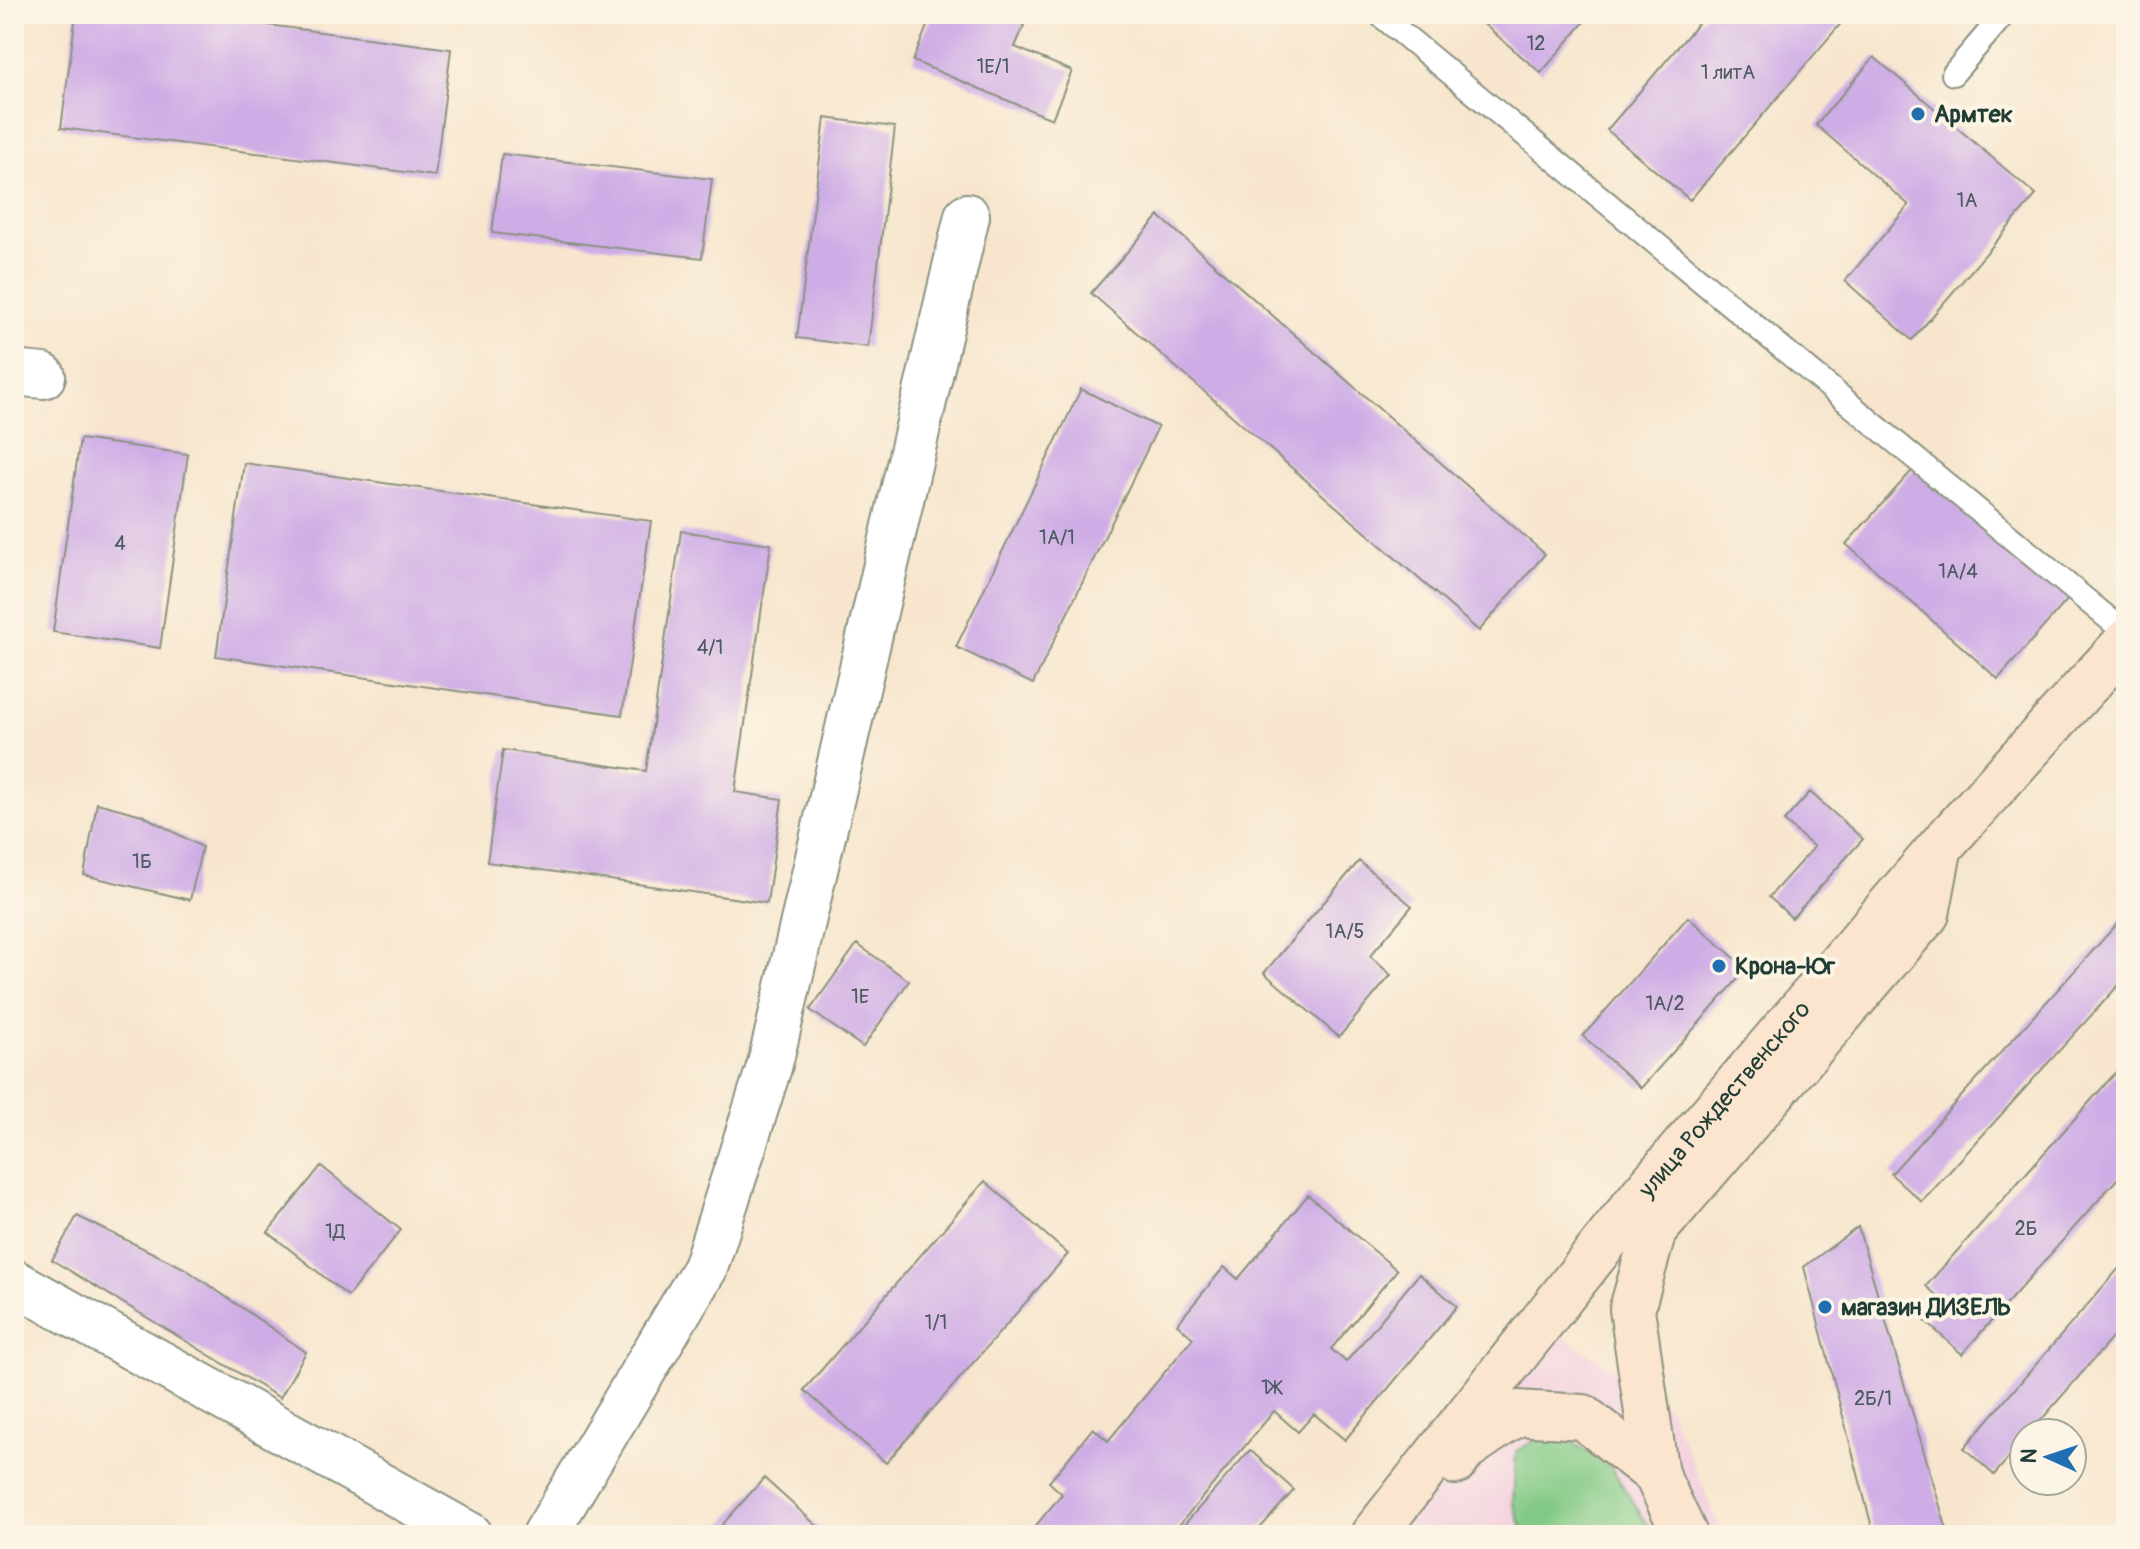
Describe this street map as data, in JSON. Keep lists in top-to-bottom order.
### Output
{
  "streets": {
    "main road": ["улица Рождественского"]
  },
  "places": ["Армтек", "Крона-Юг", "магазин ДИЗЕЛЬ"],
  "house_numbers": [
    "12",
    "1Е/1",
    "1 литА",
    "1А",
    "1А/1",
    "4",
    "1А/4",
    "4/1",
    "1Б",
    "1А/5",
    "1Е",
    "1А/2",
    "2Б",
    "1Д",
    "1/1",
    "1Ж",
    "2Б/1"
  ],
  "north": "left"
}
